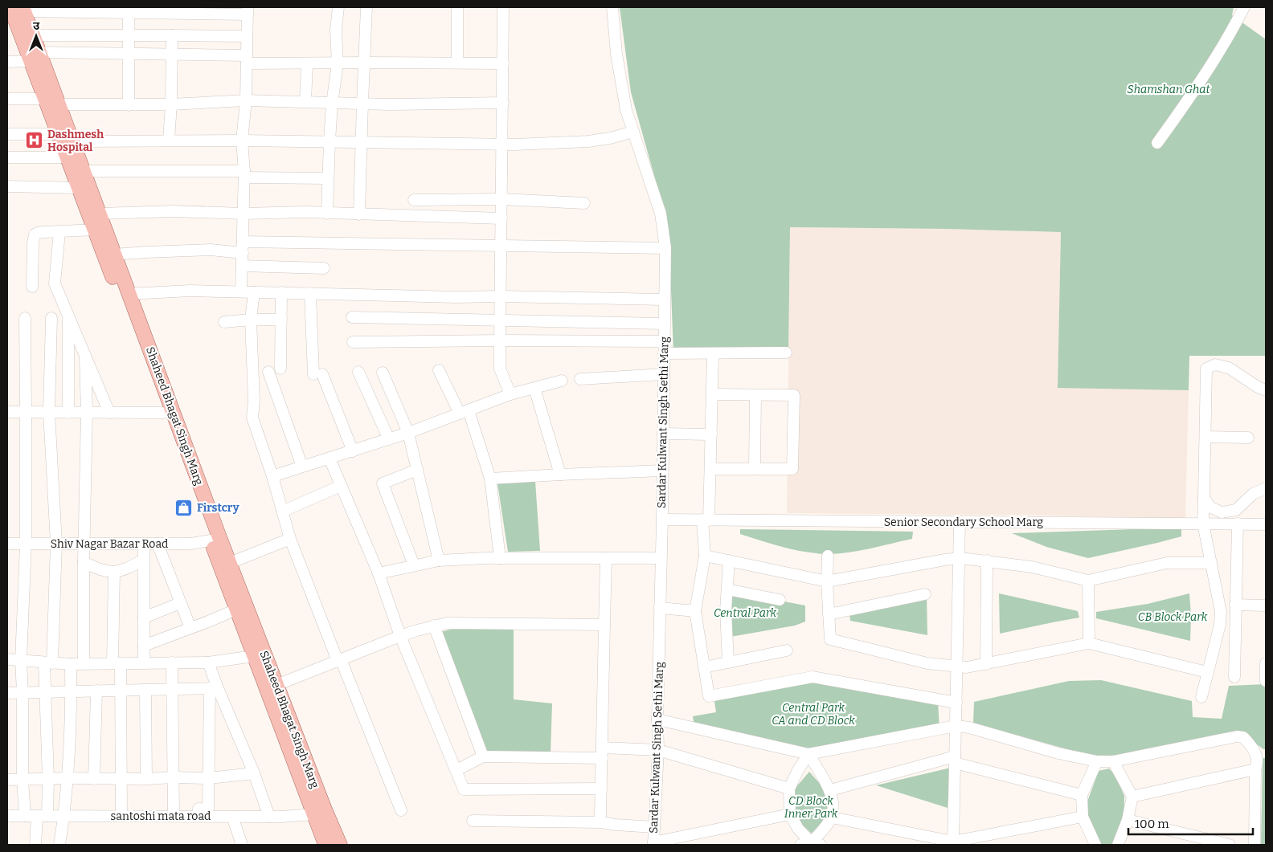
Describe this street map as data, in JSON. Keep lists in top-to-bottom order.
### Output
{
  "streets": {
    "main road": ["Shaheed Bhagat Singh Marg"],
    "street": [
      "Sardar Kulwant Singh Sethi Marg",
      "Senior Secondary School Marg",
      "Shiv Nagar Bazar Road",
      "santoshi mata road"
    ]
  },
  "crossings": [
    ["Shaheed Bhagat Singh Marg", "Shiv Nagar Bazar Road"],
    ["Shaheed Bhagat Singh Marg", "santoshi mata road"],
    ["Sardar Kulwant Singh Sethi Marg", "Senior Secondary School Marg"]
  ],
  "parks": [
    "Shamshan Ghat",
    "Central Park",
    "CB Block Park",
    "Central Park CA and CD Block",
    "CD Block Inner Park"
  ],
  "places": {
    "hospital": ["Dashmesh Hospital"],
    "shop": ["Firstcry"]
  },
  "scale_bar": "100 m",
  "north": "top"
}
